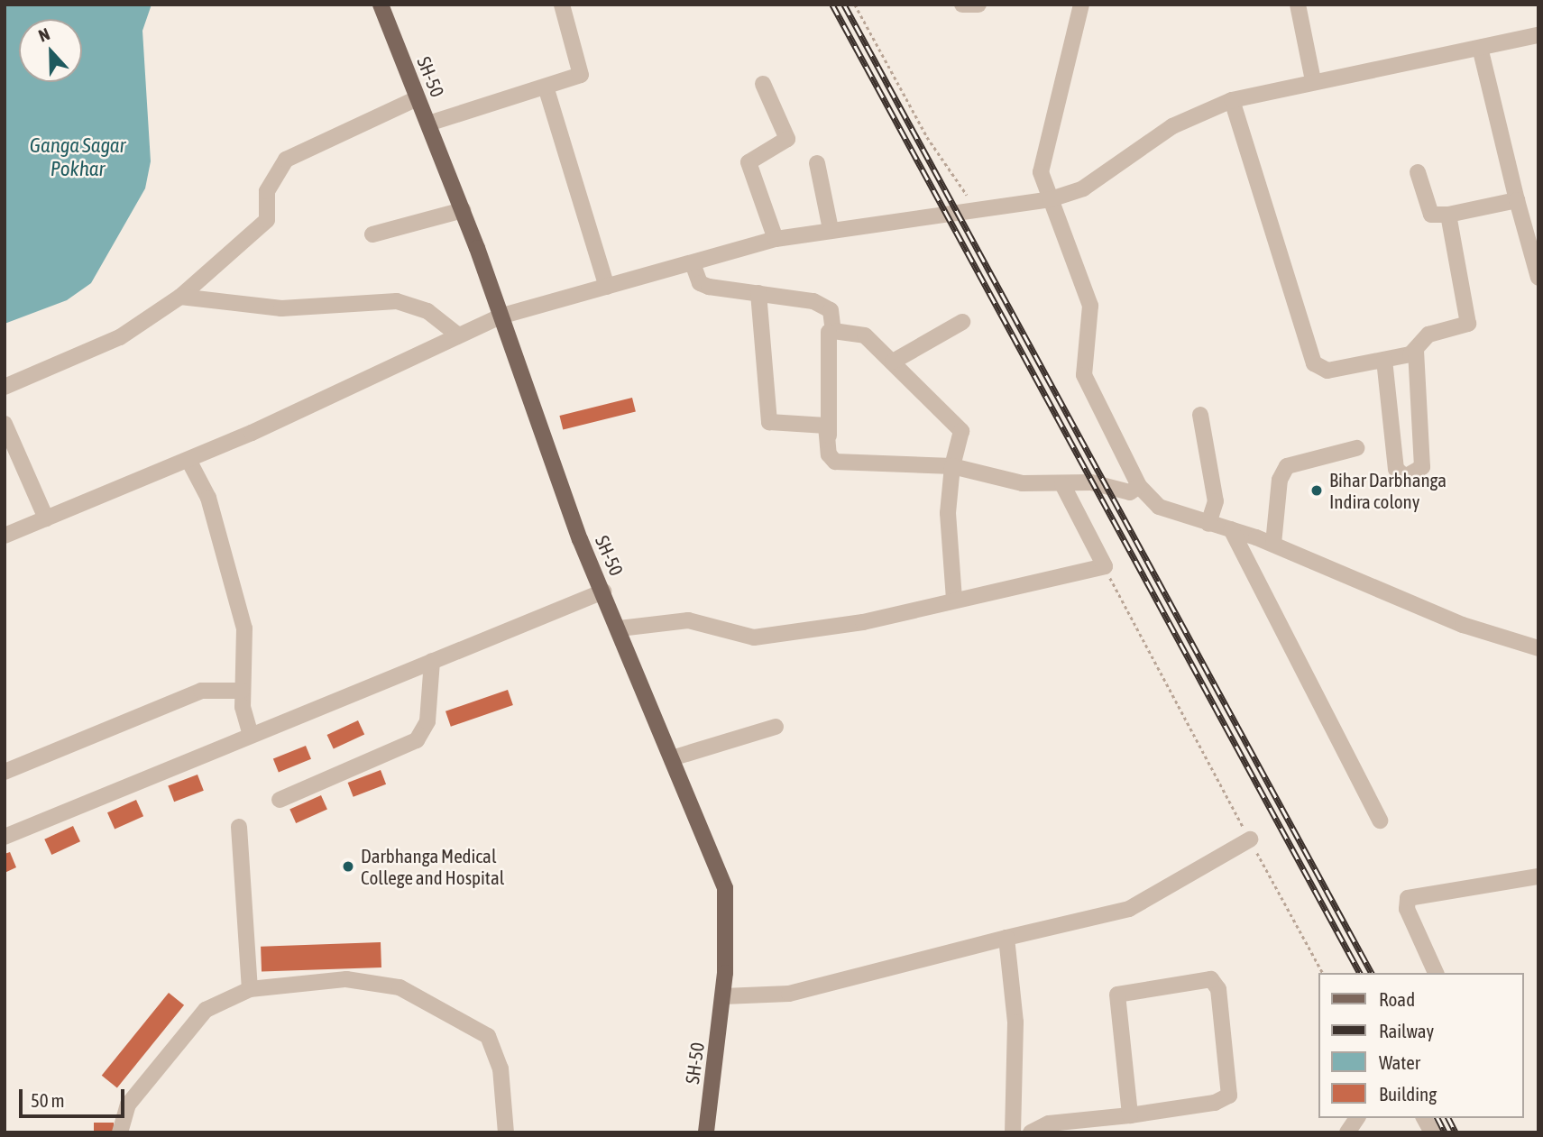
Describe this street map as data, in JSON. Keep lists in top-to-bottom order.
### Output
{
  "streets": {
    "main road": ["SH-50"]
  },
  "water": ["Ganga Sagar Pokhar"],
  "places": ["Bihar Darbhanga Indira colony", "Darbhanga Medical College and Hospital"],
  "legend": [
    "Road",
    "Railway",
    "Water",
    "Building"
  ],
  "scale_bar": "50 m",
  "north": "top"
}
